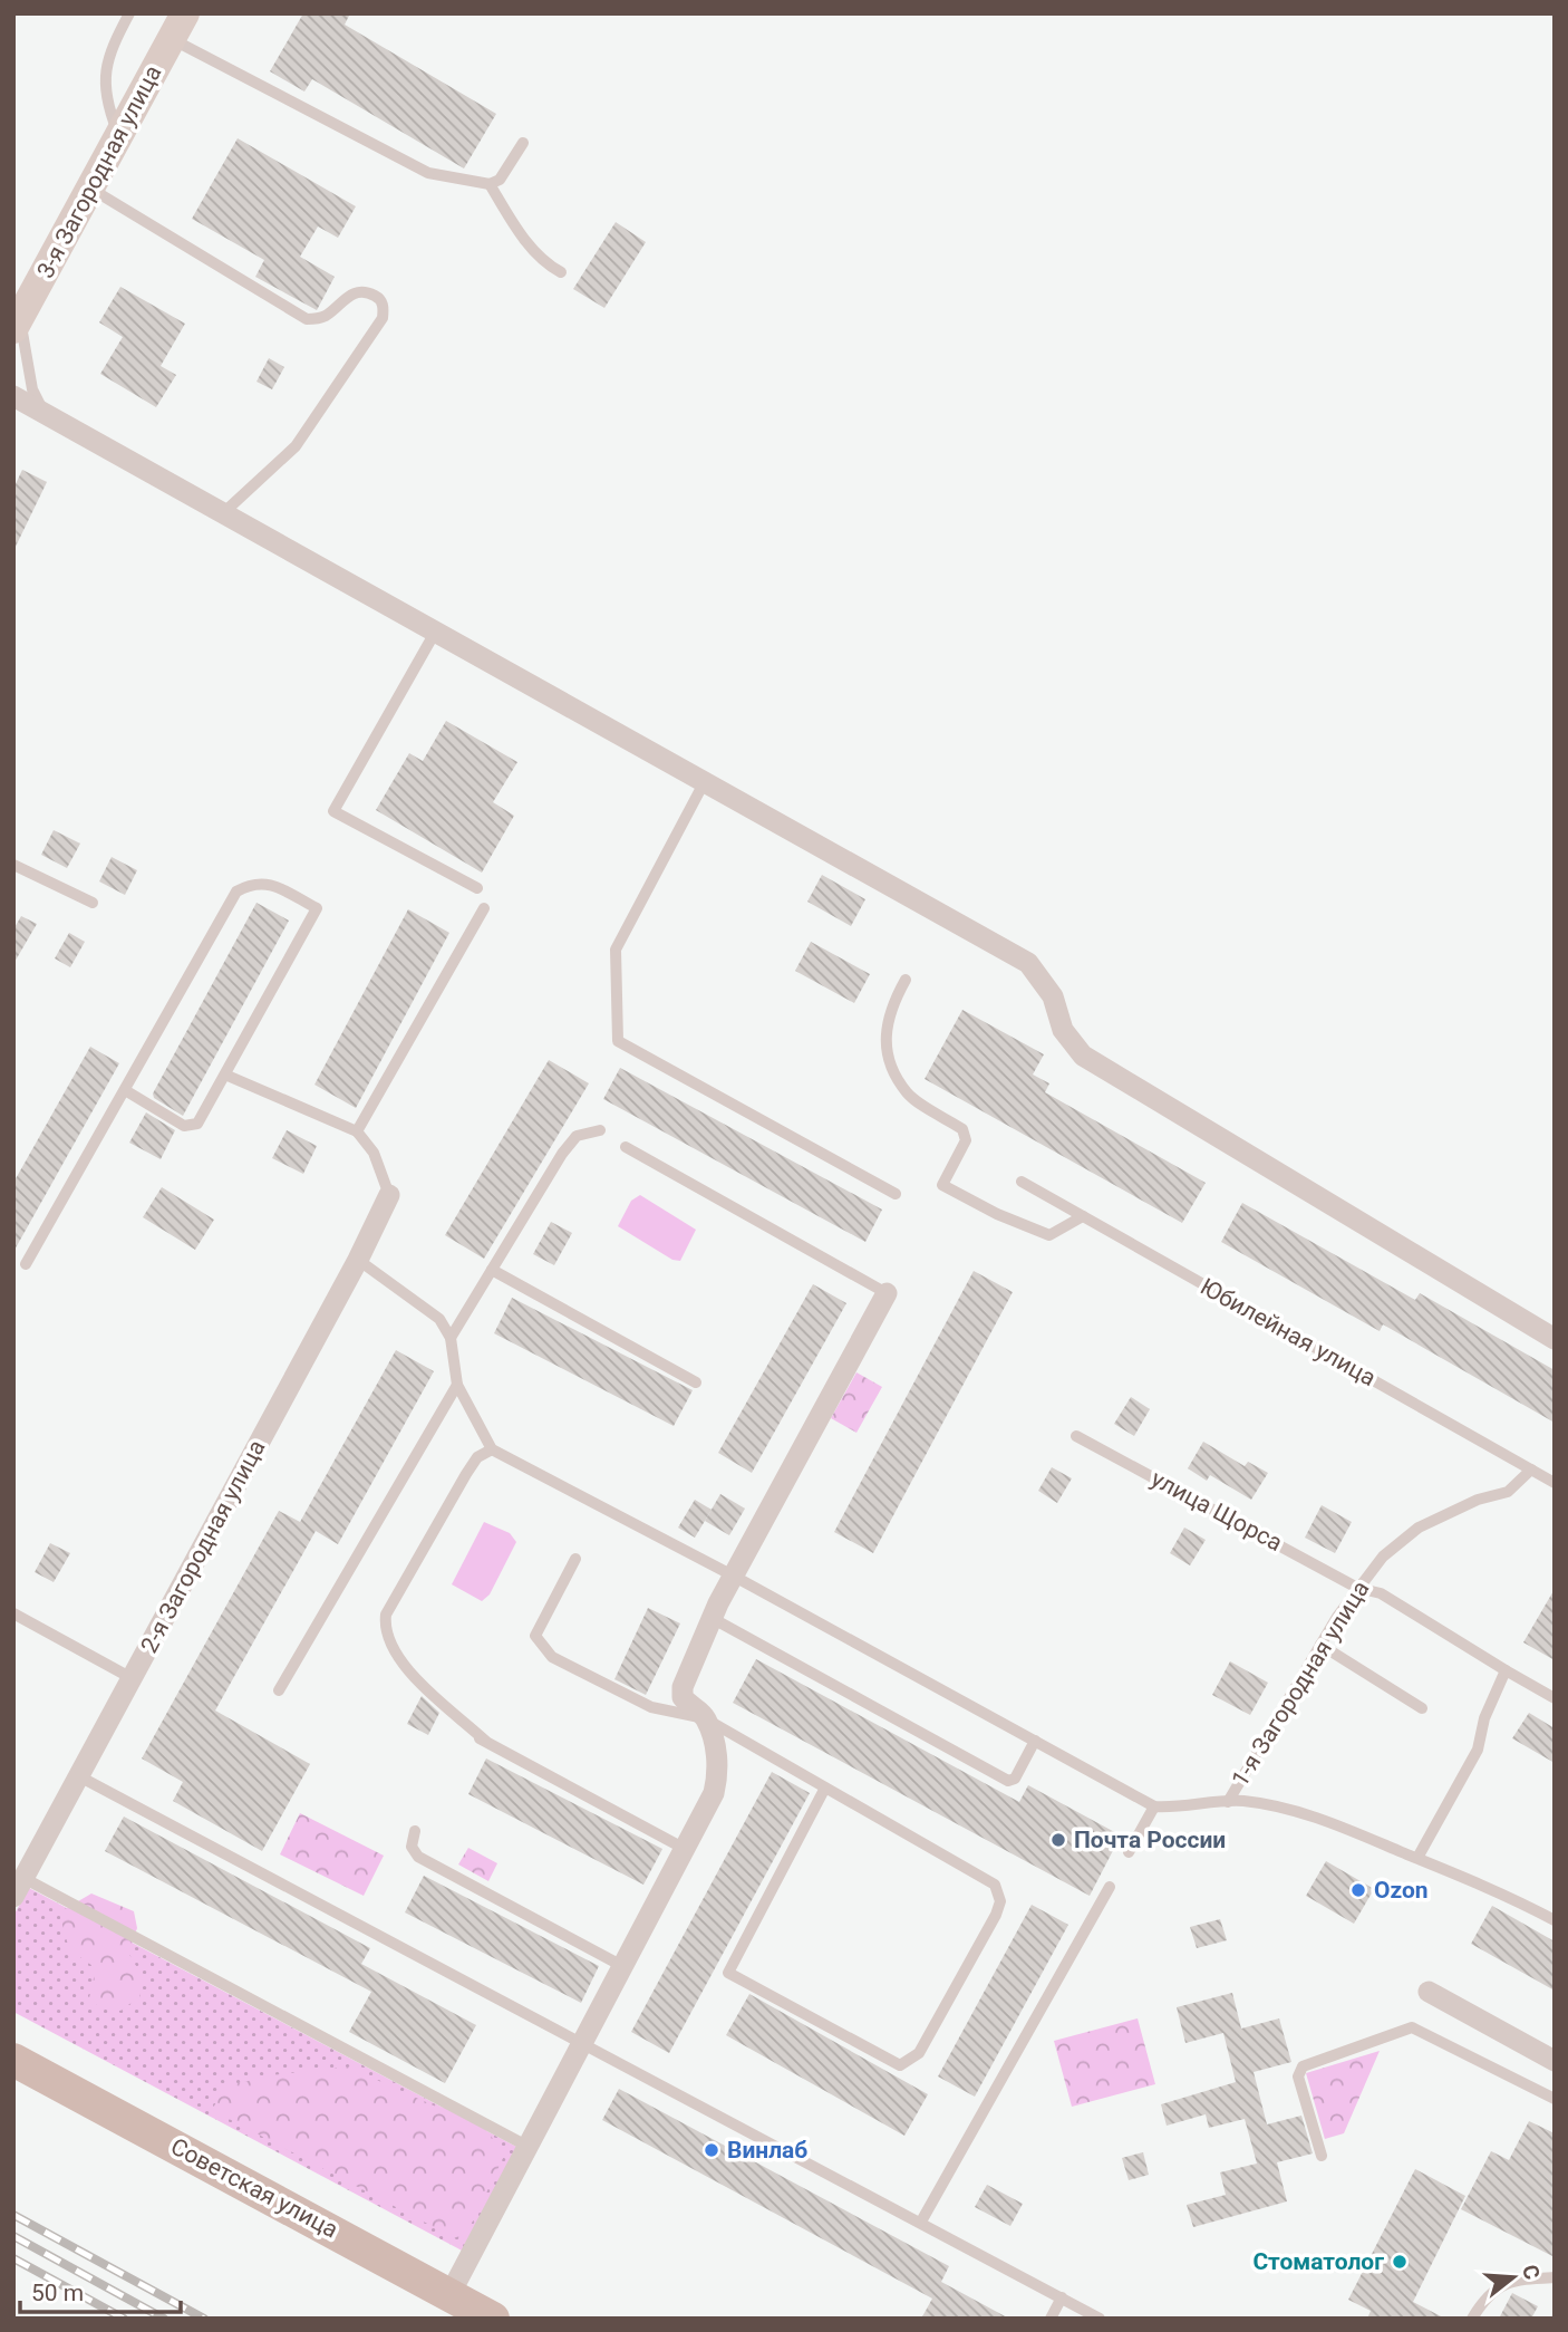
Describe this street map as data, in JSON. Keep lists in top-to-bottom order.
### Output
{
  "streets": {
    "main road": ["3-я Загородная улица", "Советская улица"],
    "street": ["2-я Загородная улица"],
    "lane": ["Юбилейная улица", "улица Щорса", "1-я Загородная улица"]
  },
  "crossings": [
    ["Юбилейная улица", "1-я Загородная улица"],
    ["улица Щорса", "1-я Загородная улица"]
  ],
  "places": [
    "Почта России",
    "Ozon",
    "Винлаб",
    "Стоматолог"
  ],
  "scale_bar": "50 m",
  "north": "right"
}
